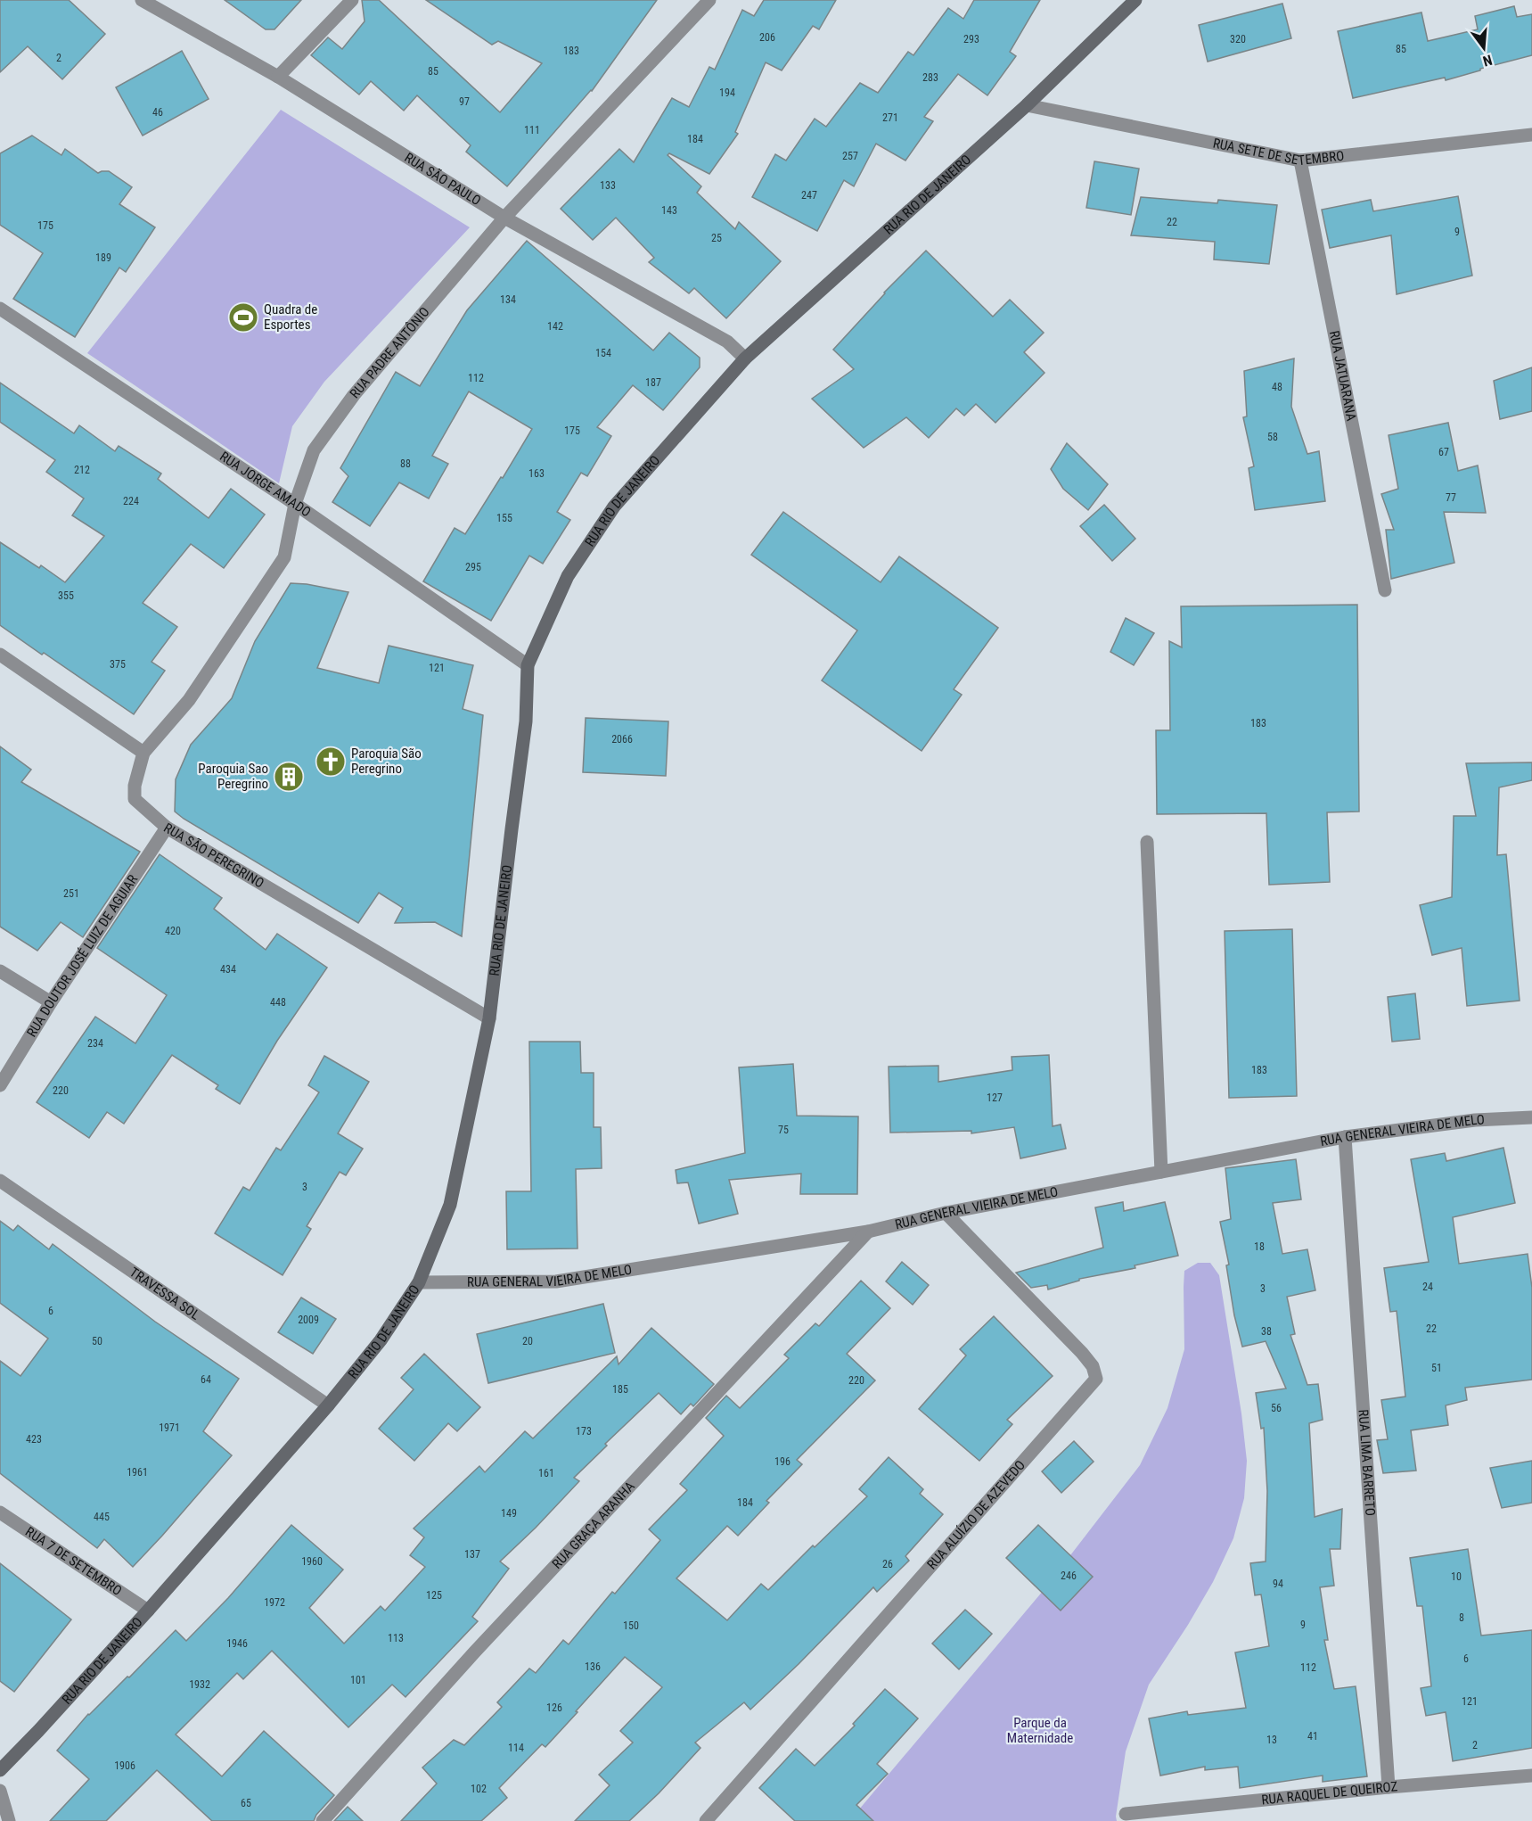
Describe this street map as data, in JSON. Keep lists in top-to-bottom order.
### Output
{
  "streets": {
    "main road": ["RUA RIO DE JANEIRO"],
    "street": [
      "RUA SETE DE SETEMBRO",
      "RUA SÃO PAULO",
      "RUA PADRE ANTÔNIO",
      "RUA JATUARANA",
      "RUA JORGE AMADO",
      "RUA SÃO PEREGRINO",
      "RUA DOUTOR JOSÉ LUIZ DE AGUIAR",
      "RUA GENERAL VIEIRA DE MELO",
      "TRAVESSA SOL",
      "RUA LIMA BARRETO",
      "RUA ALUÍZIO DE AZEVEDO",
      "RUA GRAÇA ARANHA",
      "RUA 7 DE SETEMBRO",
      "RUA RAQUEL DE QUEIROZ"
    ]
  },
  "crossings": [
    ["RUA SETE DE SETEMBRO", "RUA RIO DE JANEIRO"],
    ["RUA SETE DE SETEMBRO", "RUA JATUARANA"],
    ["RUA SÃO PAULO", "RUA RIO DE JANEIRO"],
    ["RUA SÃO PAULO", "RUA PADRE ANTÔNIO"],
    ["RUA RIO DE JANEIRO", "RUA JORGE AMADO"],
    ["RUA RIO DE JANEIRO", "RUA SÃO PEREGRINO"],
    ["RUA RIO DE JANEIRO", "RUA GENERAL VIEIRA DE MELO"],
    ["RUA RIO DE JANEIRO", "TRAVESSA SOL"],
    ["RUA RIO DE JANEIRO", "RUA 7 DE SETEMBRO"],
    ["RUA PADRE ANTÔNIO", "RUA JORGE AMADO"],
    ["RUA PADRE ANTÔNIO", "RUA SÃO PEREGRINO"],
    ["RUA SÃO PEREGRINO", "RUA DOUTOR JOSÉ LUIZ DE AGUIAR"],
    ["RUA GENERAL VIEIRA DE MELO", "RUA LIMA BARRETO"],
    ["RUA GENERAL VIEIRA DE MELO", "RUA ALUÍZIO DE AZEVEDO"],
    ["RUA GENERAL VIEIRA DE MELO", "RUA GRAÇA ARANHA"],
    ["RUA LIMA BARRETO", "RUA RAQUEL DE QUEIROZ"]
  ],
  "parks": ["Parque da Maternidade"],
  "places": {
    "sports": ["Quadra de Esportes"],
    "church": ["Paroquia São Peregrino"],
    "building": ["Paroquia Sao Peregrino"]
  },
  "house_numbers": [
    "206",
    "293",
    "320",
    "85",
    "183",
    "2",
    "85",
    "283",
    "194",
    "97",
    "46",
    "271",
    "111",
    "184",
    "257",
    "133",
    "247",
    "143",
    "22",
    "175",
    "9",
    "25",
    "189",
    "134",
    "142",
    "154",
    "112",
    "187",
    "48",
    "175",
    "58",
    "67",
    "88",
    "212",
    "163",
    "77",
    "224",
    "155",
    "295",
    "355",
    "375",
    "121",
    "183",
    "2066",
    "251",
    "420",
    "434",
    "448",
    "234",
    "183",
    "220",
    "127",
    "75",
    "3",
    "18",
    "24",
    "3",
    "6",
    "2009",
    "22",
    "38",
    "50",
    "20",
    "51",
    "64",
    "220",
    "185",
    "56",
    "1971",
    "173",
    "423",
    "196",
    "1961",
    "161",
    "184",
    "149",
    "445",
    "137",
    "1960",
    "26",
    "246",
    "10",
    "94",
    "125",
    "1972",
    "8",
    "9",
    "150",
    "113",
    "1946",
    "6",
    "136",
    "112",
    "101",
    "1932",
    "121",
    "126",
    "41",
    "13",
    "2",
    "114",
    "1906",
    "102",
    "65"
  ],
  "north": "bottom"
}
